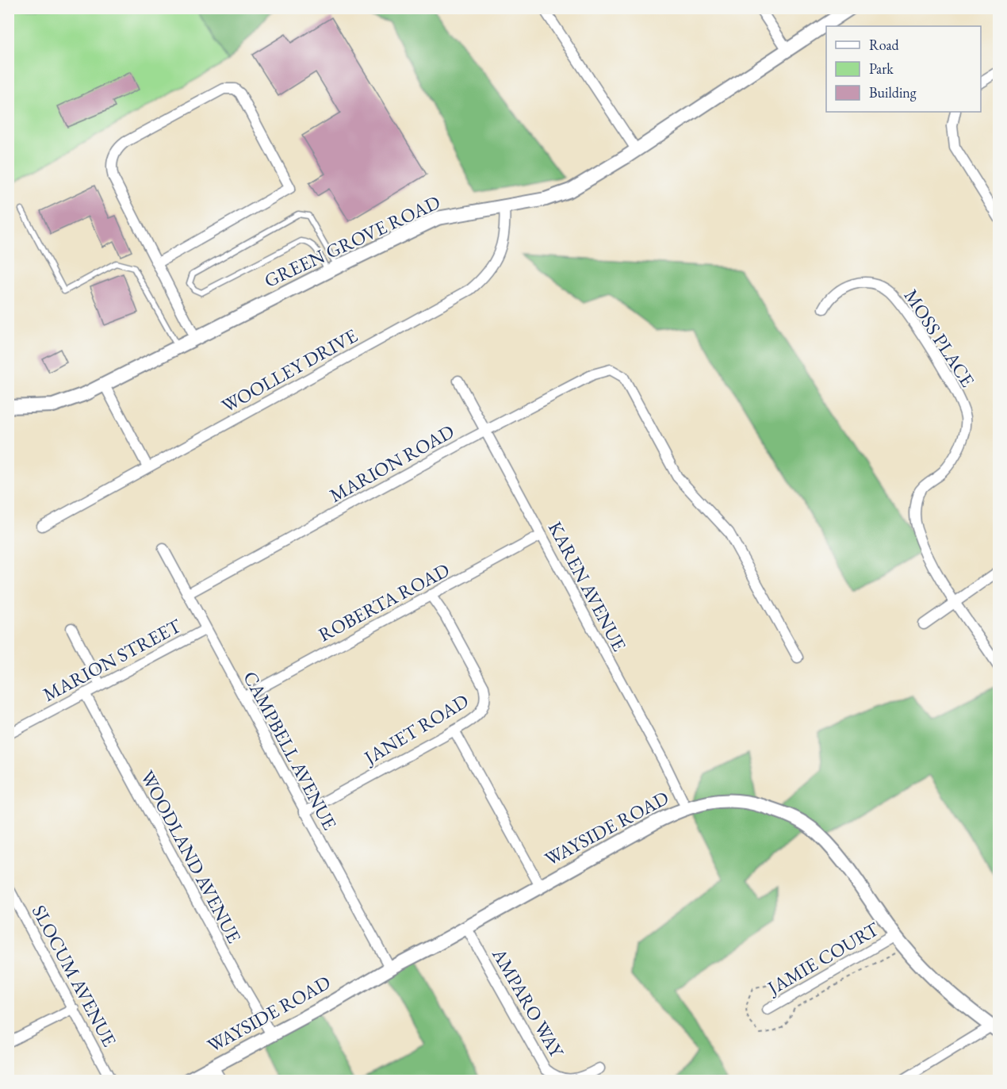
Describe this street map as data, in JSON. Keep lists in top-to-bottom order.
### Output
{
  "streets": {
    "street": [
      "GREEN GROVE ROAD",
      "MOSS PLACE",
      "WOOLLEY DRIVE",
      "MARION ROAD",
      "KAREN AVENUE",
      "ROBERTA ROAD",
      "MARION STREET",
      "JANET ROAD",
      "CAMPBELL AVENUE",
      "WAYSIDE ROAD",
      "WOODLAND AVENUE",
      "JAMIE COURT",
      "SLOCUM AVENUE",
      "AMPARO WAY"
    ]
  },
  "crossings": [
    ["GREEN GROVE ROAD", "WOOLLEY DRIVE"],
    ["MARION ROAD", "KAREN AVENUE"],
    ["MARION ROAD", "CAMPBELL AVENUE"],
    ["KAREN AVENUE", "ROBERTA ROAD"],
    ["KAREN AVENUE", "WAYSIDE ROAD"],
    ["ROBERTA ROAD", "JANET ROAD"],
    ["ROBERTA ROAD", "CAMPBELL AVENUE"],
    ["MARION STREET", "CAMPBELL AVENUE"],
    ["MARION STREET", "WOODLAND AVENUE"],
    ["JANET ROAD", "CAMPBELL AVENUE"],
    ["CAMPBELL AVENUE", "WAYSIDE ROAD"],
    ["WAYSIDE ROAD", "WOODLAND AVENUE"],
    ["WAYSIDE ROAD", "JAMIE COURT"],
    ["WAYSIDE ROAD", "AMPARO WAY"]
  ],
  "legend": ["Road", "Park", "Building"]
}
